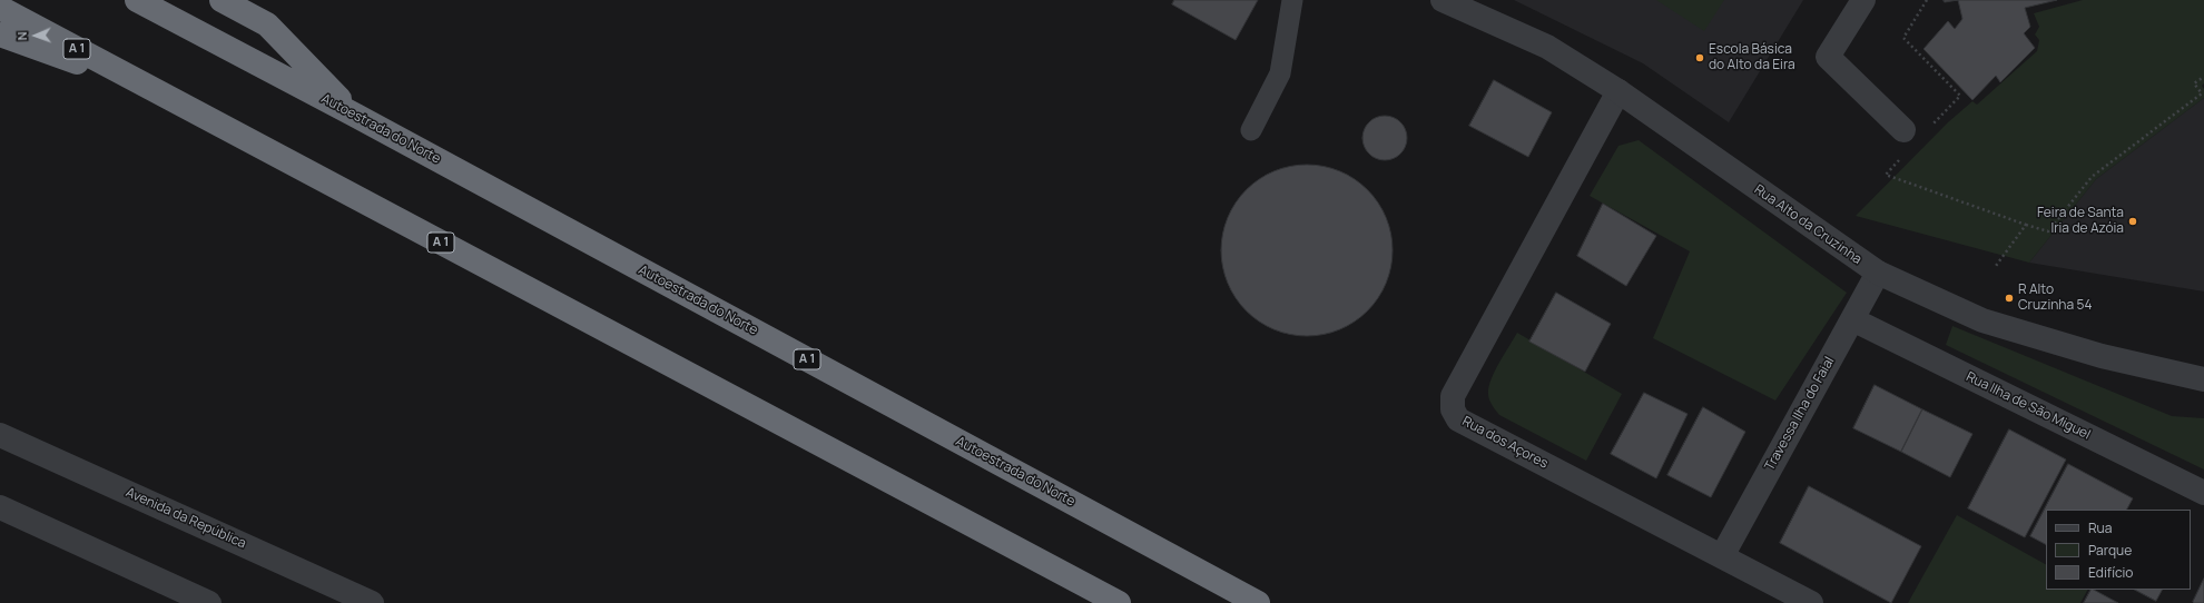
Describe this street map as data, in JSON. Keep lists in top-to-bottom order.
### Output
{
  "streets": {
    "highway": ["A 1", "Autoestrada do Norte"],
    "street": [
      "Rua Alto da Cruzinha",
      "Rua Ilha de São Miguel",
      "Travessa Ilha do Faial",
      "Rua dos Açores",
      "Avenida da República"
    ]
  },
  "crossings": [
    ["Rua Alto da Cruzinha", "Travessa Ilha do Faial"],
    ["Rua Alto da Cruzinha", "Rua dos Açores"],
    ["Rua Ilha de São Miguel", "Travessa Ilha do Faial"],
    ["Travessa Ilha do Faial", "Rua dos Açores"]
  ],
  "places": ["Escola Básica do Alto da Eira", "Feira de Santa Iria de Azóia", "R Alto Cruzinha 54"],
  "legend": ["Rua", "Parque", "Edifício"],
  "north": "left"
}
